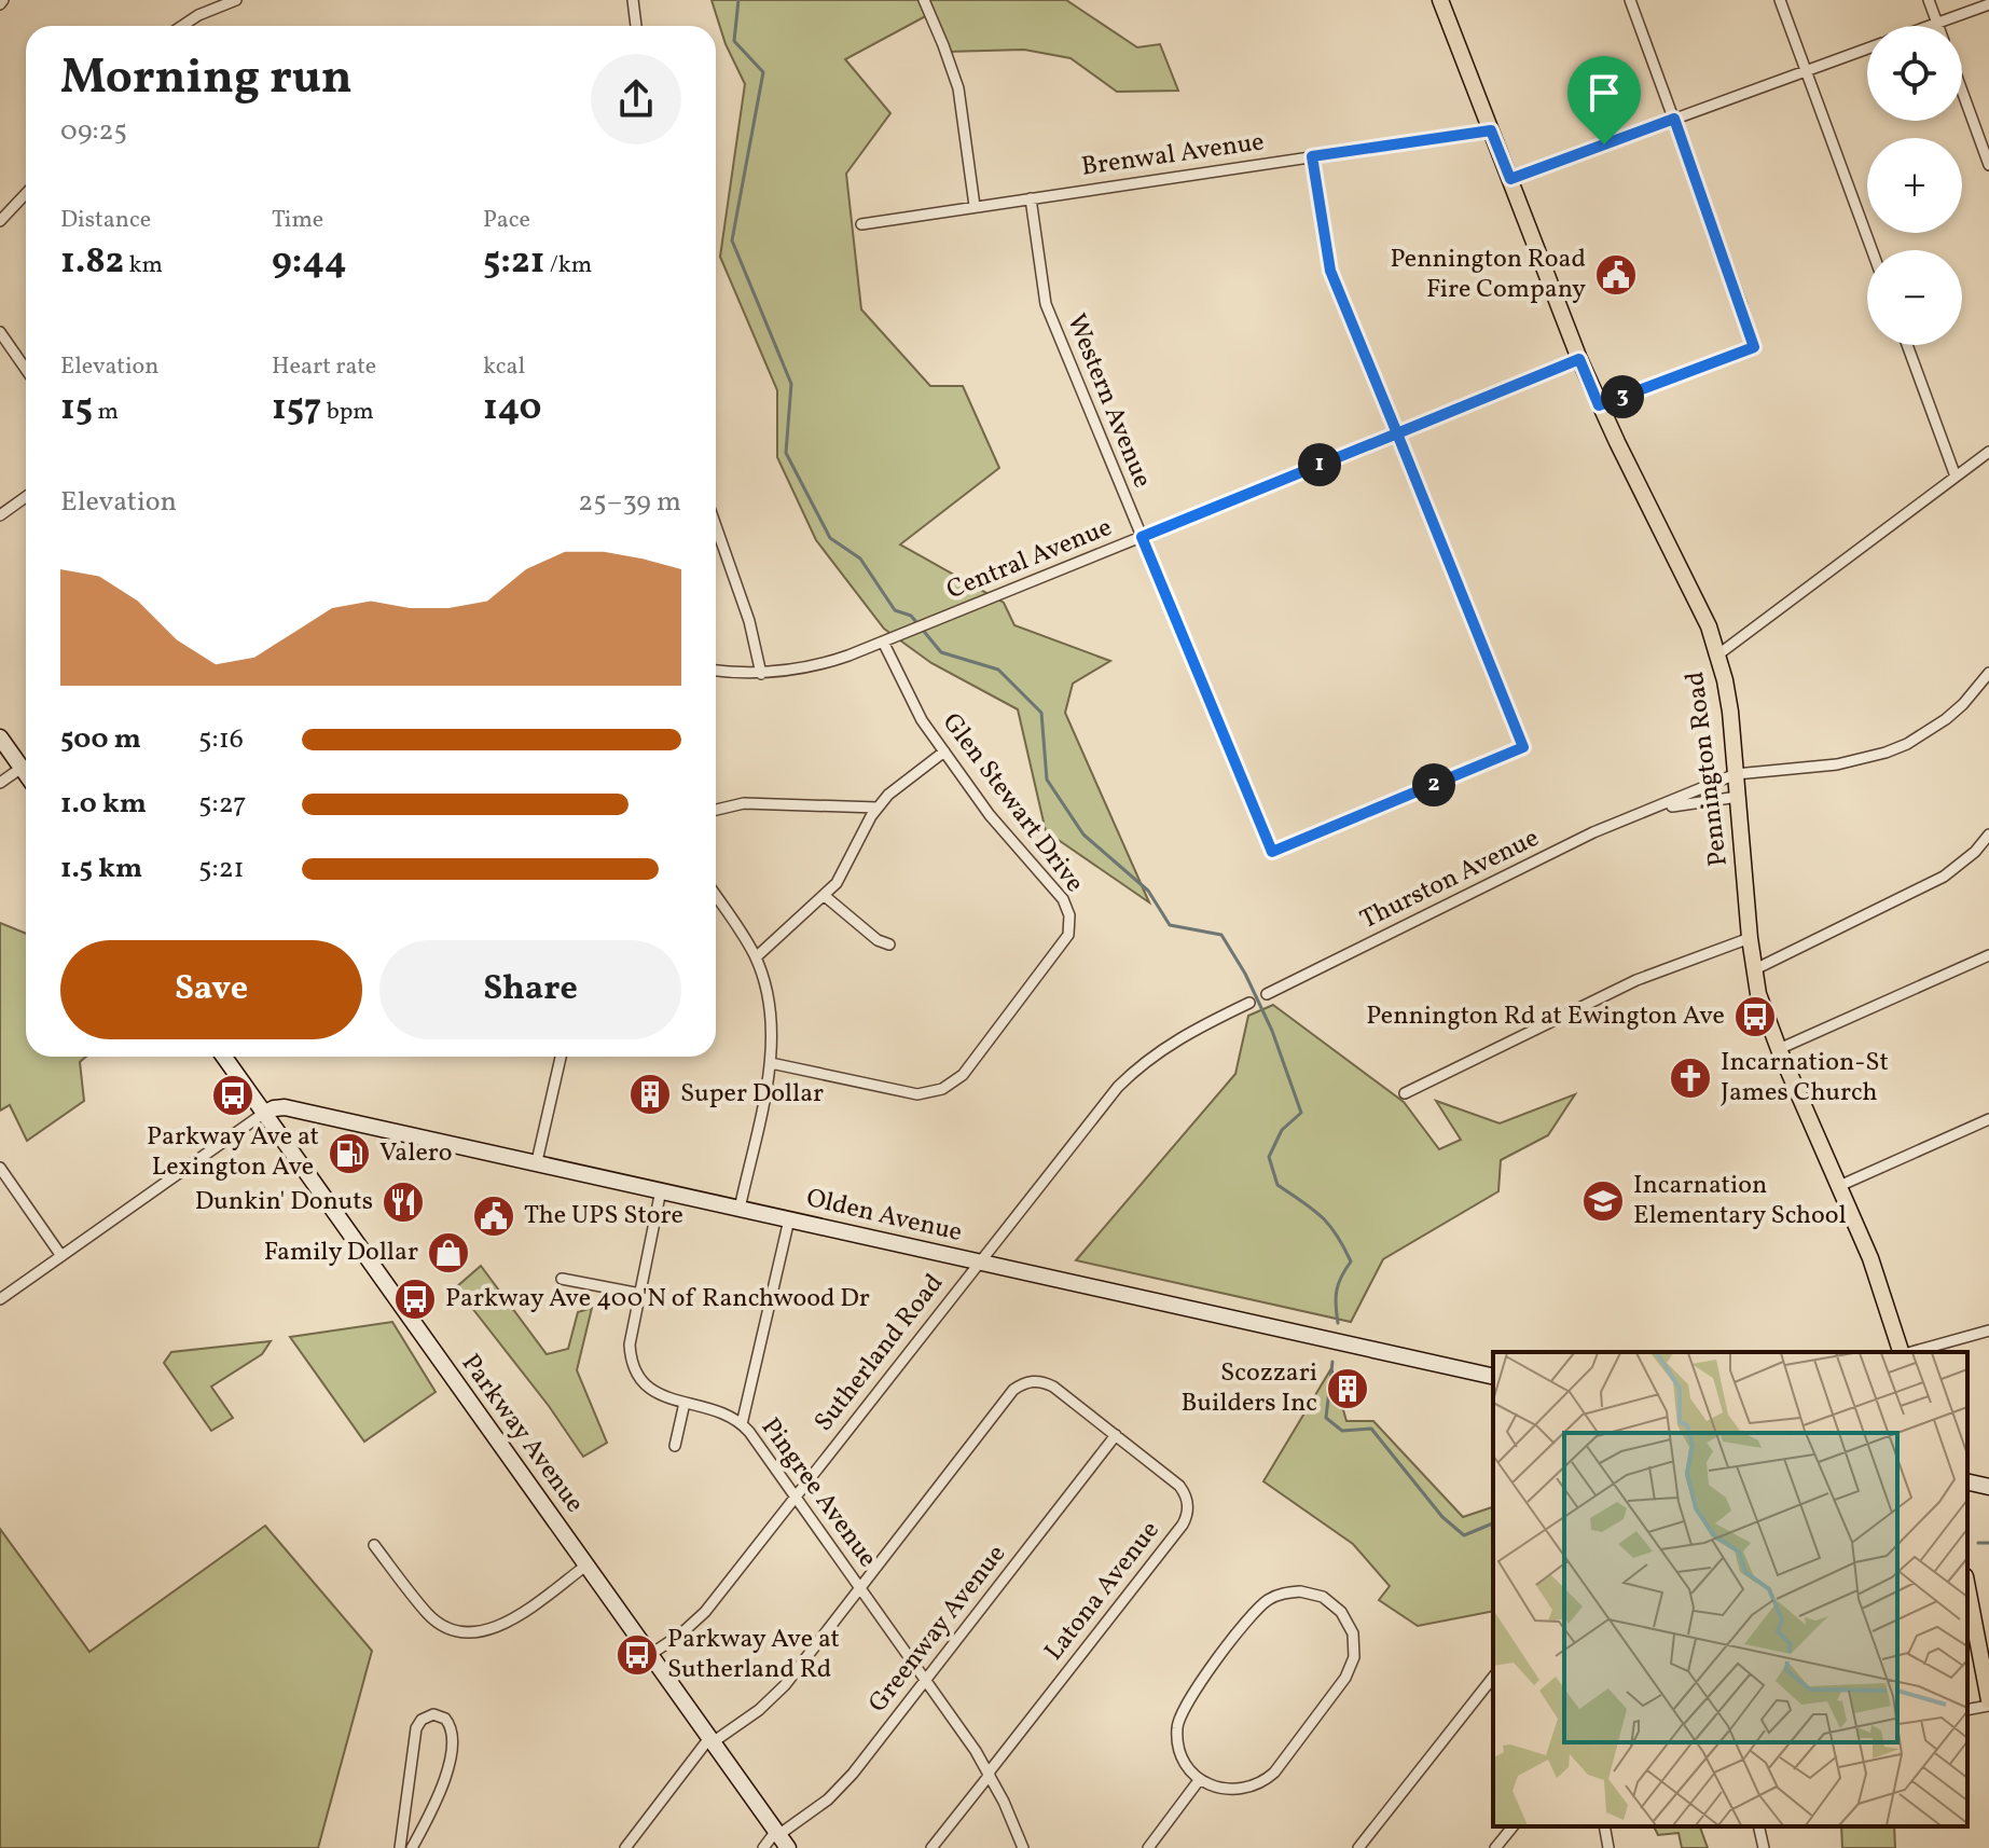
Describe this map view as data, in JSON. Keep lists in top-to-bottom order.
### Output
{
  "streets": {
    "main road": ["Pennington Road", "Olden Avenue", "Parkway Avenue"],
    "street": [
      "Brenwal Avenue",
      "Western Avenue",
      "Central Avenue",
      "Glen Stewart Drive",
      "Thurston Avenue",
      "Sutherland Road",
      "Pingree Avenue",
      "Latona Avenue",
      "Greenway Avenue"
    ]
  },
  "crossings": [
    ["Brenwal Avenue", "Western Avenue"],
    ["Brenwal Avenue", "Pennington Road"],
    ["Western Avenue", "Central Avenue"],
    ["Central Avenue", "Pennington Road"],
    ["Central Avenue", "Glen Stewart Drive"],
    ["Pennington Road", "Thurston Avenue"],
    ["Olden Avenue", "Sutherland Road"],
    ["Olden Avenue", "Parkway Avenue"],
    ["Olden Avenue", "Pingree Avenue"],
    ["Sutherland Road", "Parkway Avenue"],
    ["Sutherland Road", "Pingree Avenue"],
    ["Parkway Avenue", "Greenway Avenue"],
    ["Pingree Avenue", "Latona Avenue"],
    ["Pingree Avenue", "Greenway Avenue"],
    ["Latona Avenue", "Greenway Avenue"]
  ],
  "places": {
    "public building": ["Pennington Road Fire Company", "The UPS Store"],
    "bus stop": [
      "Pennington Rd at Ewington Ave",
      "Parkway Ave at Lexington Ave",
      "Parkway Ave 400'N of Ranchwood Dr",
      "Parkway Ave at Sutherland Rd"
    ],
    "church": ["Incarnation-St James Church"],
    "building": ["Super Dollar", "Scozzari Builders Inc"],
    "fuel station": ["Valero"],
    "school or university": ["Incarnation Elementary School"],
    "restaurant": ["Dunkin' Donuts"],
    "shop": ["Family Dollar"]
  },
  "page": {
    "map_buttons": ["+", "−"],
    "heading": ["Morning run", "09:25"],
    "stats": [
      ["Distance", "1.82 km"],
      ["Time", "9:44"],
      ["Pace", "5:21 /km"],
      ["Elevation", "15 m"],
      ["Heart rate", "157 bpm"],
      ["kcal", "140"]
    ],
    "pins": ["3", "1", "2"],
    "chart": ["Elevation", "25–39 m"],
    "list": [
      {
        "name": "500 m",
        "note": "5:16"
      },
      {
        "name": "1.0 km",
        "note": "5:27"
      },
      {
        "name": "1.5 km",
        "note": "5:21"
      }
    ],
    "buttons": ["Save", "Share"]
  }
}
